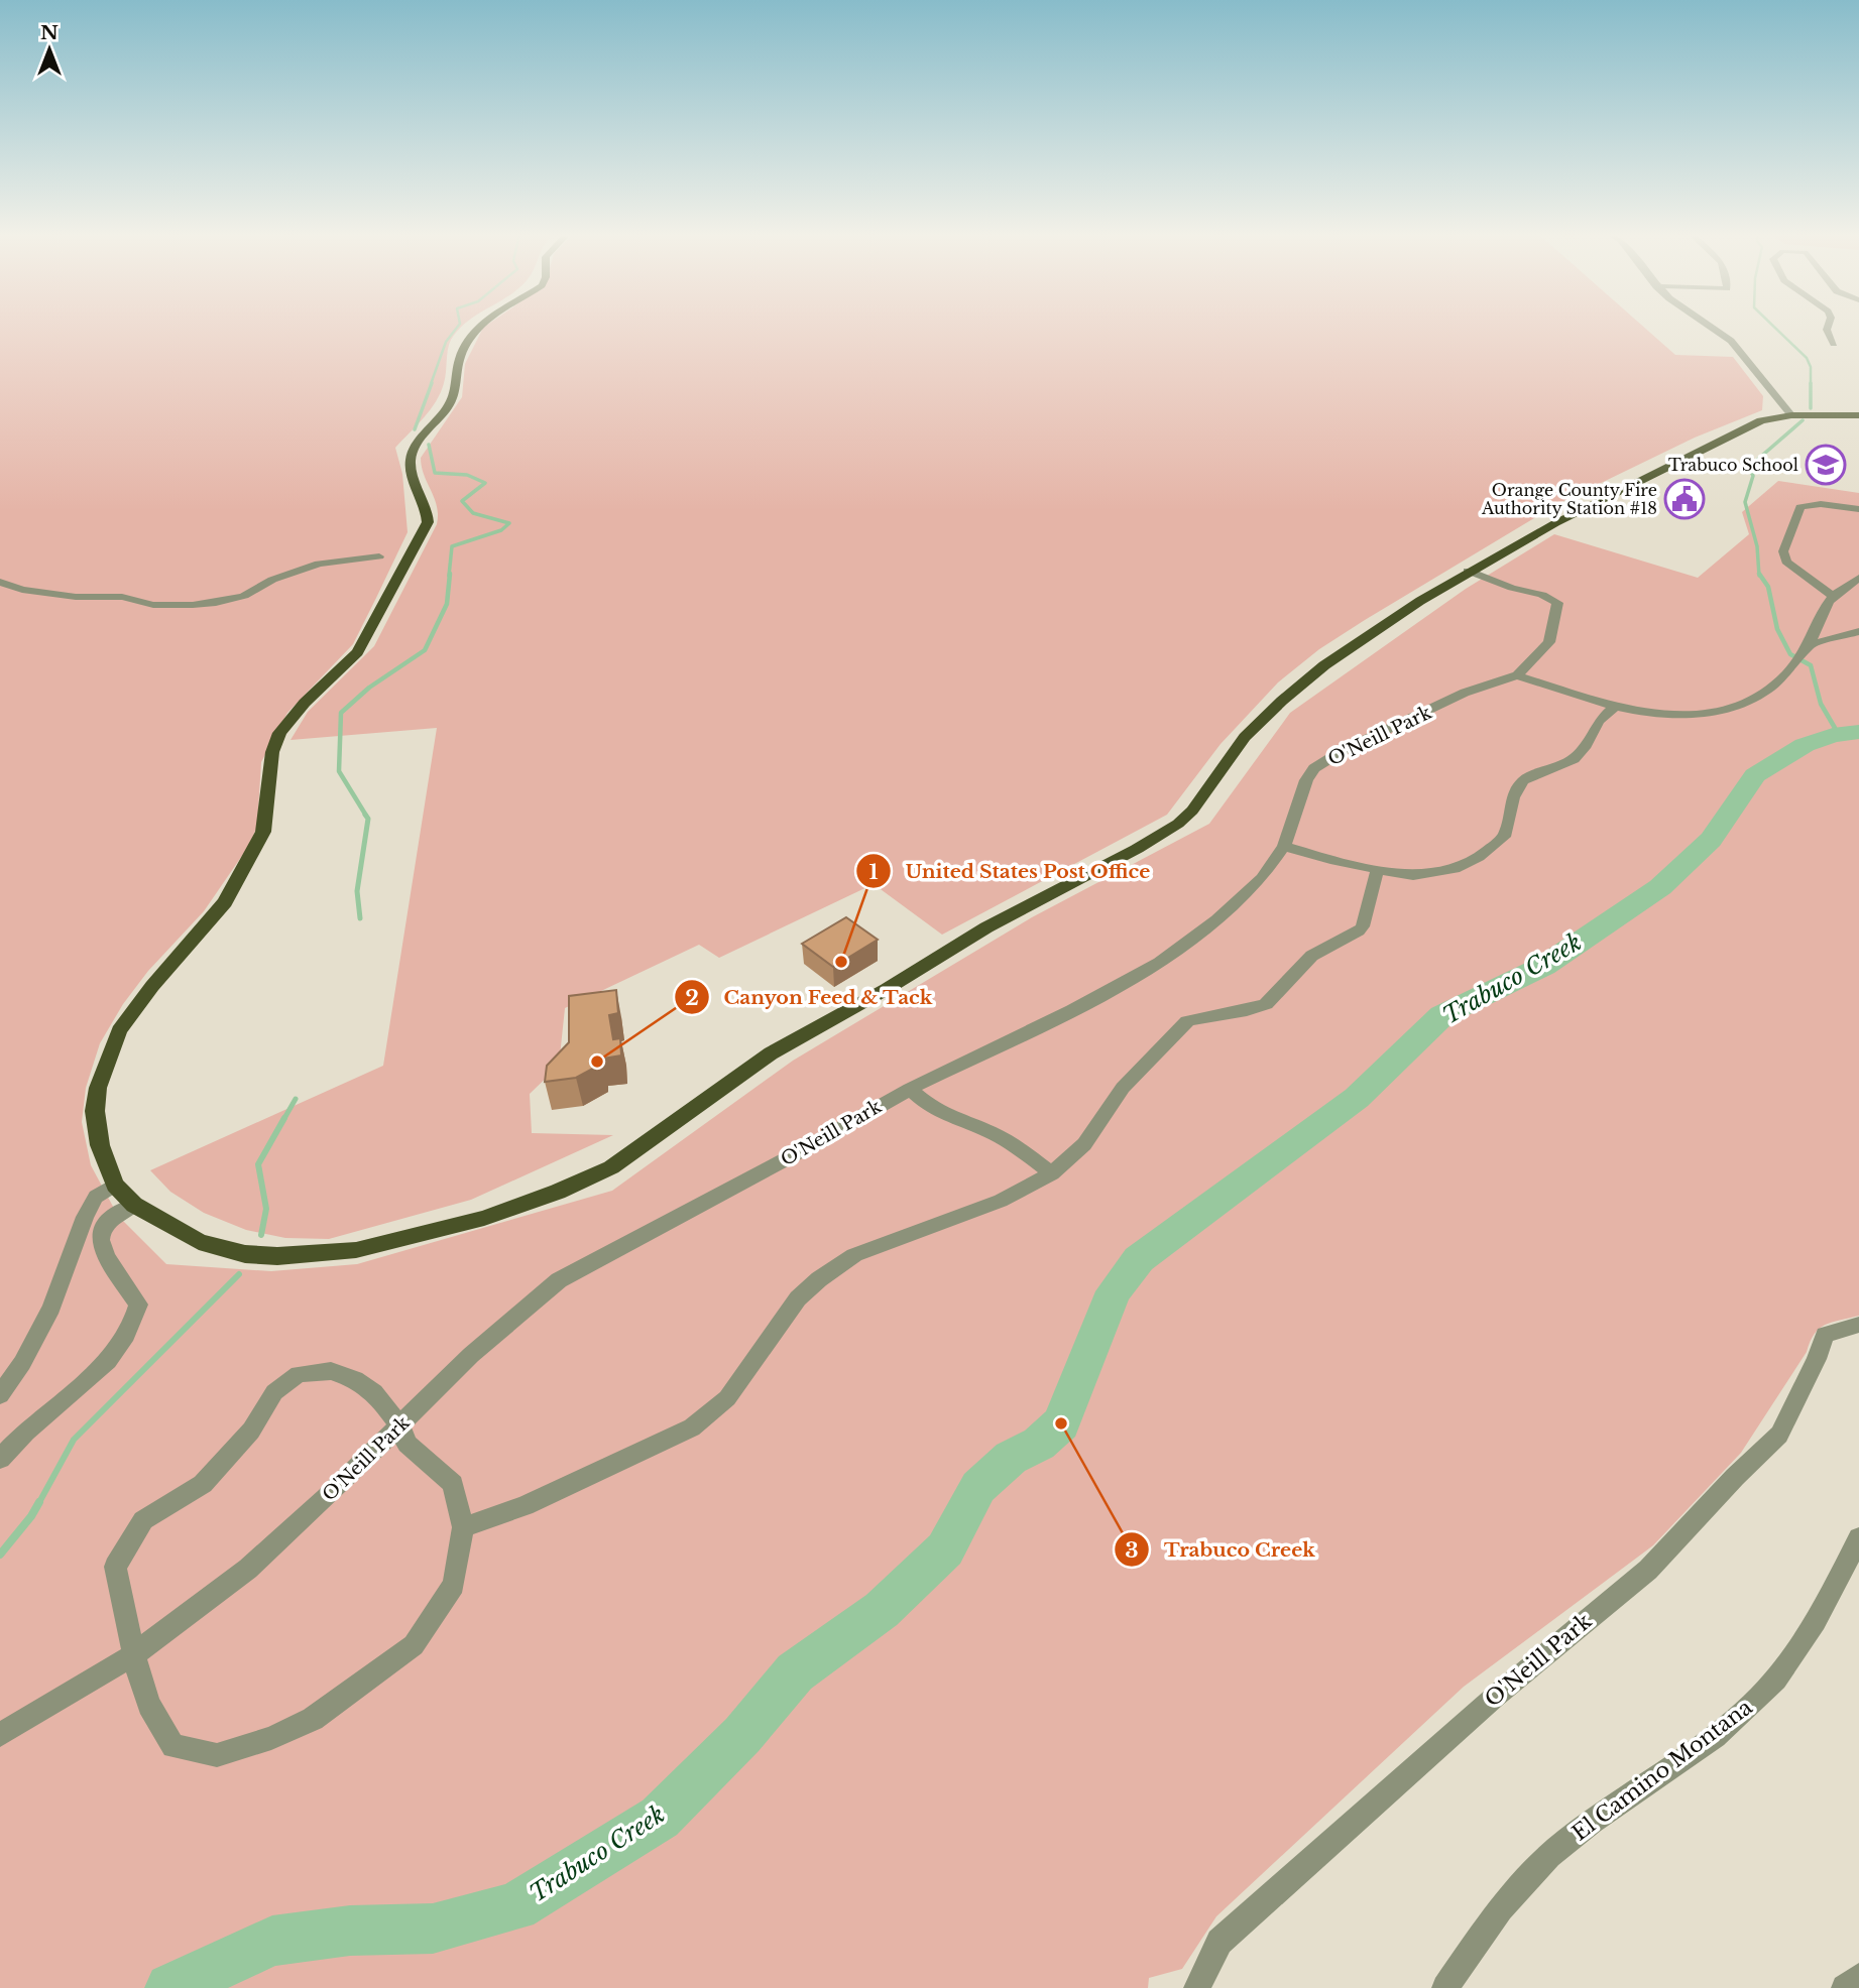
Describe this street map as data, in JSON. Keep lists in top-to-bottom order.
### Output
{
  "streets": {
    "street": ["O'Neill Park", "El Camino Montana"]
  },
  "water": ["Trabuco Creek"],
  "places": {
    "school or university": ["Trabuco School"],
    "public building": ["Orange County Fire Authority Station #18"],
    "other": ["United States Post Office", "Canyon Feed & Tack", "Trabuco Creek"]
  },
  "north": "top"
}
